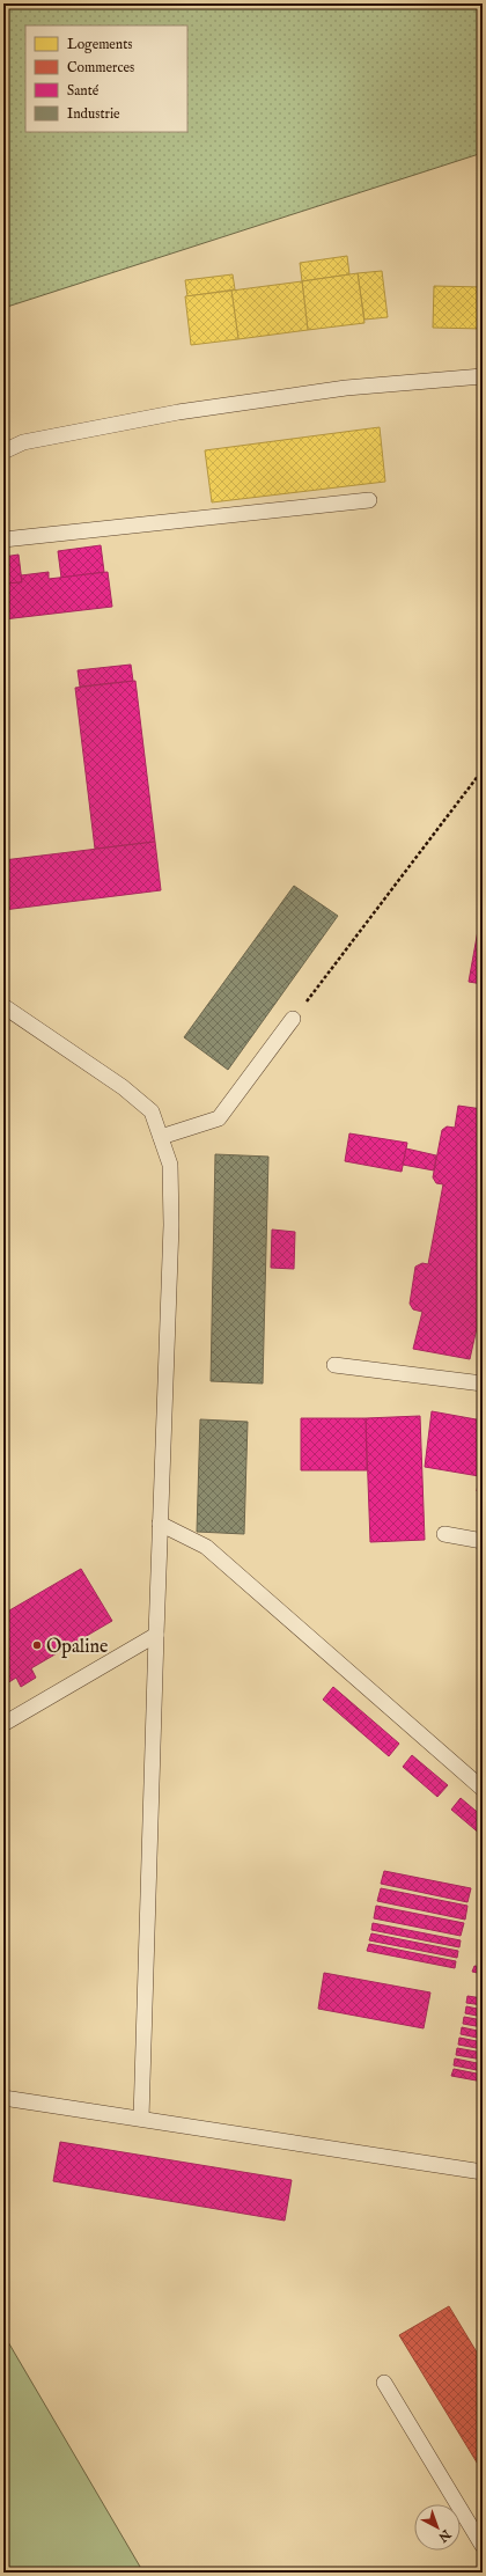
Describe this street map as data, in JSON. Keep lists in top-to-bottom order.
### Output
{
  "places": ["Opaline"],
  "legend": [
    "Logements",
    "Commerces",
    "Santé",
    "Industrie"
  ],
  "north": "bottom right"
}
